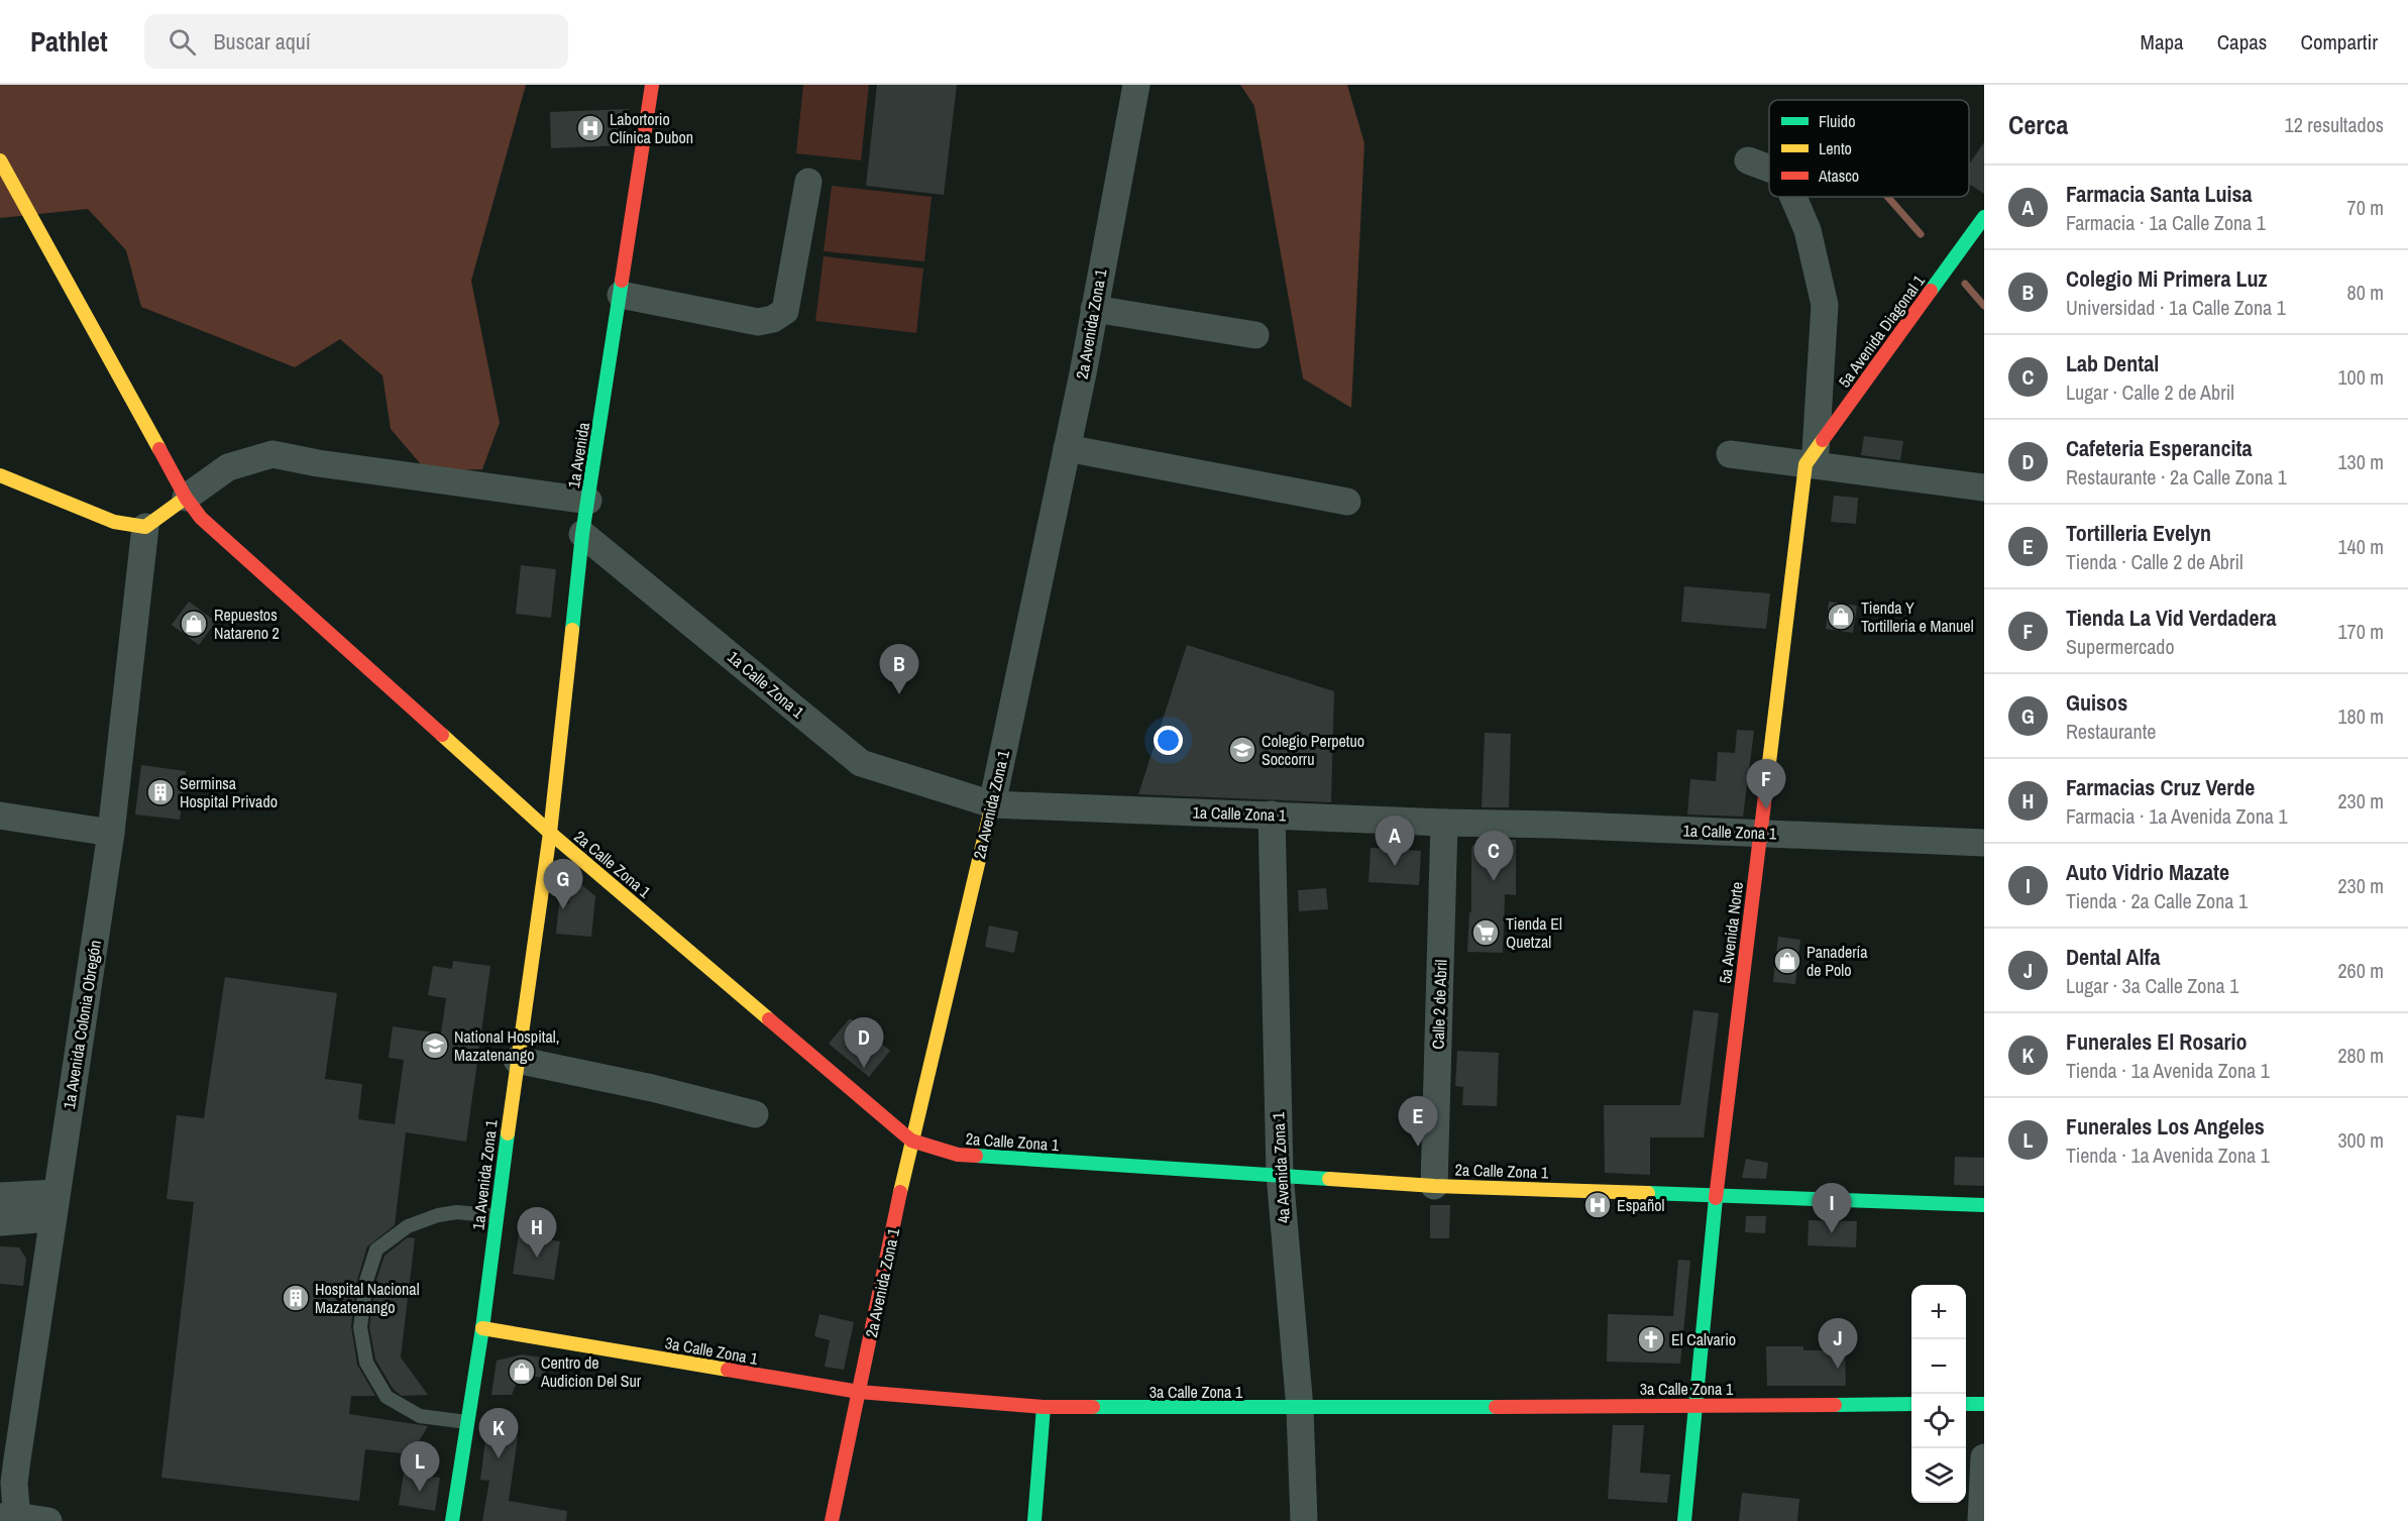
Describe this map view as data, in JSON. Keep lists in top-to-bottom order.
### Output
{
  "streets": {
    "main road": [
      "2a Avenida Zona 1",
      "5a Avenida Diagonal 1",
      "1a Avenida",
      "2a Calle Zona 1",
      "5a Avenida Norte",
      "1a Avenida Zona 1",
      "3a Calle Zona 1"
    ],
    "street": [
      "1a Calle Zona 1",
      "Calle 2 de Abril",
      "1a Avenida Colonia Obregón",
      "4a Avenida Zona 1"
    ]
  },
  "crossings": [
    ["2a Avenida Zona 1", "1a Calle Zona 1"],
    ["2a Avenida Zona 1", "2a Calle Zona 1"],
    ["2a Avenida Zona 1", "3a Calle Zona 1"],
    ["5a Avenida Diagonal 1", "5a Avenida Norte"],
    ["1a Avenida", "1a Calle Zona 1"],
    ["1a Avenida", "2a Calle Zona 1"],
    ["1a Avenida", "1a Avenida Zona 1"],
    ["1a Calle Zona 1", "5a Avenida Norte"],
    ["1a Calle Zona 1", "Calle 2 de Abril"],
    ["1a Calle Zona 1", "4a Avenida Zona 1"],
    ["2a Calle Zona 1", "5a Avenida Norte"],
    ["2a Calle Zona 1", "Calle 2 de Abril"],
    ["2a Calle Zona 1", "4a Avenida Zona 1"],
    ["2a Calle Zona 1", "1a Avenida Zona 1"],
    ["5a Avenida Norte", "3a Calle Zona 1"],
    ["4a Avenida Zona 1", "3a Calle Zona 1"],
    ["1a Avenida Zona 1", "3a Calle Zona 1"]
  ],
  "places": {
    "hospital": ["Labortorio Clínica Dubon", "Español"],
    "shop": [
      "Tienda Y Tortilleria e Manuel",
      "Repuestos Natareno 2",
      "Panadería de Polo",
      "Centro de Audicion Del Sur"
    ],
    "school or university": ["Colegio Perpetuo Soccorru", "National Hospital, Mazatenango"],
    "building": ["Serminsa Hospital Privado", "Hospital Nacional Mazatenango"],
    "supermarket": ["Tienda El Quetzal"],
    "church": ["El Calvario"]
  },
  "legend": ["Fluido", "Lento", "Atasco"],
  "page": {
    "header": "Pathlet",
    "search": "Buscar aquí",
    "nav": ["Mapa", "Capas", "Compartir"],
    "heading": ["Cerca", "12 resultados"],
    "list": [
      {
        "mark": "A",
        "name": "Farmacia Santa Luisa",
        "note": "Farmacia · 1a Calle Zona 1",
        "value": "70 m"
      },
      {
        "mark": "B",
        "name": "Colegio Mi Primera Luz",
        "note": "Universidad · 1a Calle Zona 1",
        "value": "80 m"
      },
      {
        "mark": "C",
        "name": "Lab Dental",
        "note": "Lugar · Calle 2 de Abril",
        "value": "100 m"
      },
      {
        "mark": "D",
        "name": "Cafeteria Esperancita",
        "note": "Restaurante · 2a Calle Zona 1",
        "value": "130 m"
      },
      {
        "mark": "E",
        "name": "Tortilleria Evelyn",
        "note": "Tienda · Calle 2 de Abril",
        "value": "140 m"
      },
      {
        "mark": "F",
        "name": "Tienda La Vid Verdadera",
        "note": "Supermercado",
        "value": "170 m"
      },
      {
        "mark": "G",
        "name": "Guisos",
        "note": "Restaurante",
        "value": "180 m"
      },
      {
        "mark": "H",
        "name": "Farmacias Cruz Verde",
        "note": "Farmacia · 1a Avenida Zona 1",
        "value": "230 m"
      },
      {
        "mark": "I",
        "name": "Auto Vidrio Mazate",
        "note": "Tienda · 2a Calle Zona 1",
        "value": "230 m"
      },
      {
        "mark": "J",
        "name": "Dental Alfa",
        "note": "Lugar · 3a Calle Zona 1",
        "value": "260 m"
      },
      {
        "mark": "K",
        "name": "Funerales El Rosario",
        "note": "Tienda · 1a Avenida Zona 1",
        "value": "280 m"
      },
      {
        "mark": "L",
        "name": "Funerales Los Angeles",
        "note": "Tienda · 1a Avenida Zona 1",
        "value": "300 m"
      }
    ],
    "pins": [
      "B",
      "F",
      "A",
      "C",
      "G",
      "D",
      "E",
      "I",
      "H",
      "J",
      "K",
      "L"
    ],
    "map_buttons": ["+", "−"]
  }
}
